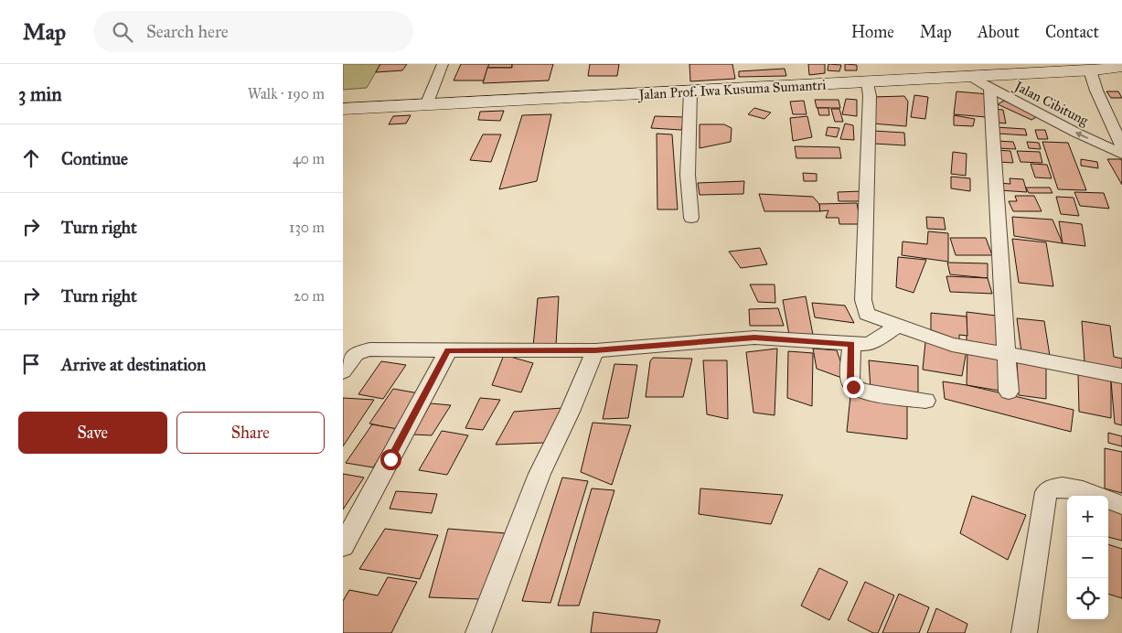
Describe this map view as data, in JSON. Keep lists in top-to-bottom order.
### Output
{
  "streets": {
    "main road": ["Jalan Prof. Iwa Kusuma Sumantri"],
    "street": ["Jalan Cibitung"]
  },
  "crossings": [
    ["Jalan Prof. Iwa Kusuma Sumantri", "Jalan Cibitung"]
  ],
  "one_way": ["Jalan Cibitung"],
  "page": {
    "header": "Map",
    "search": "Search here",
    "nav": [
      "Home",
      "Map",
      "About",
      "Contact"
    ],
    "heading": ["3 min", "Walk · 190 m"],
    "list": [
      ["Continue", "40 m"],
      ["Turn right", "130 m"],
      ["Turn right", "20 m"],
      "Arrive at destination"
    ],
    "buttons": ["Save", "Share"],
    "map_buttons": ["+", "−"]
  }
}
